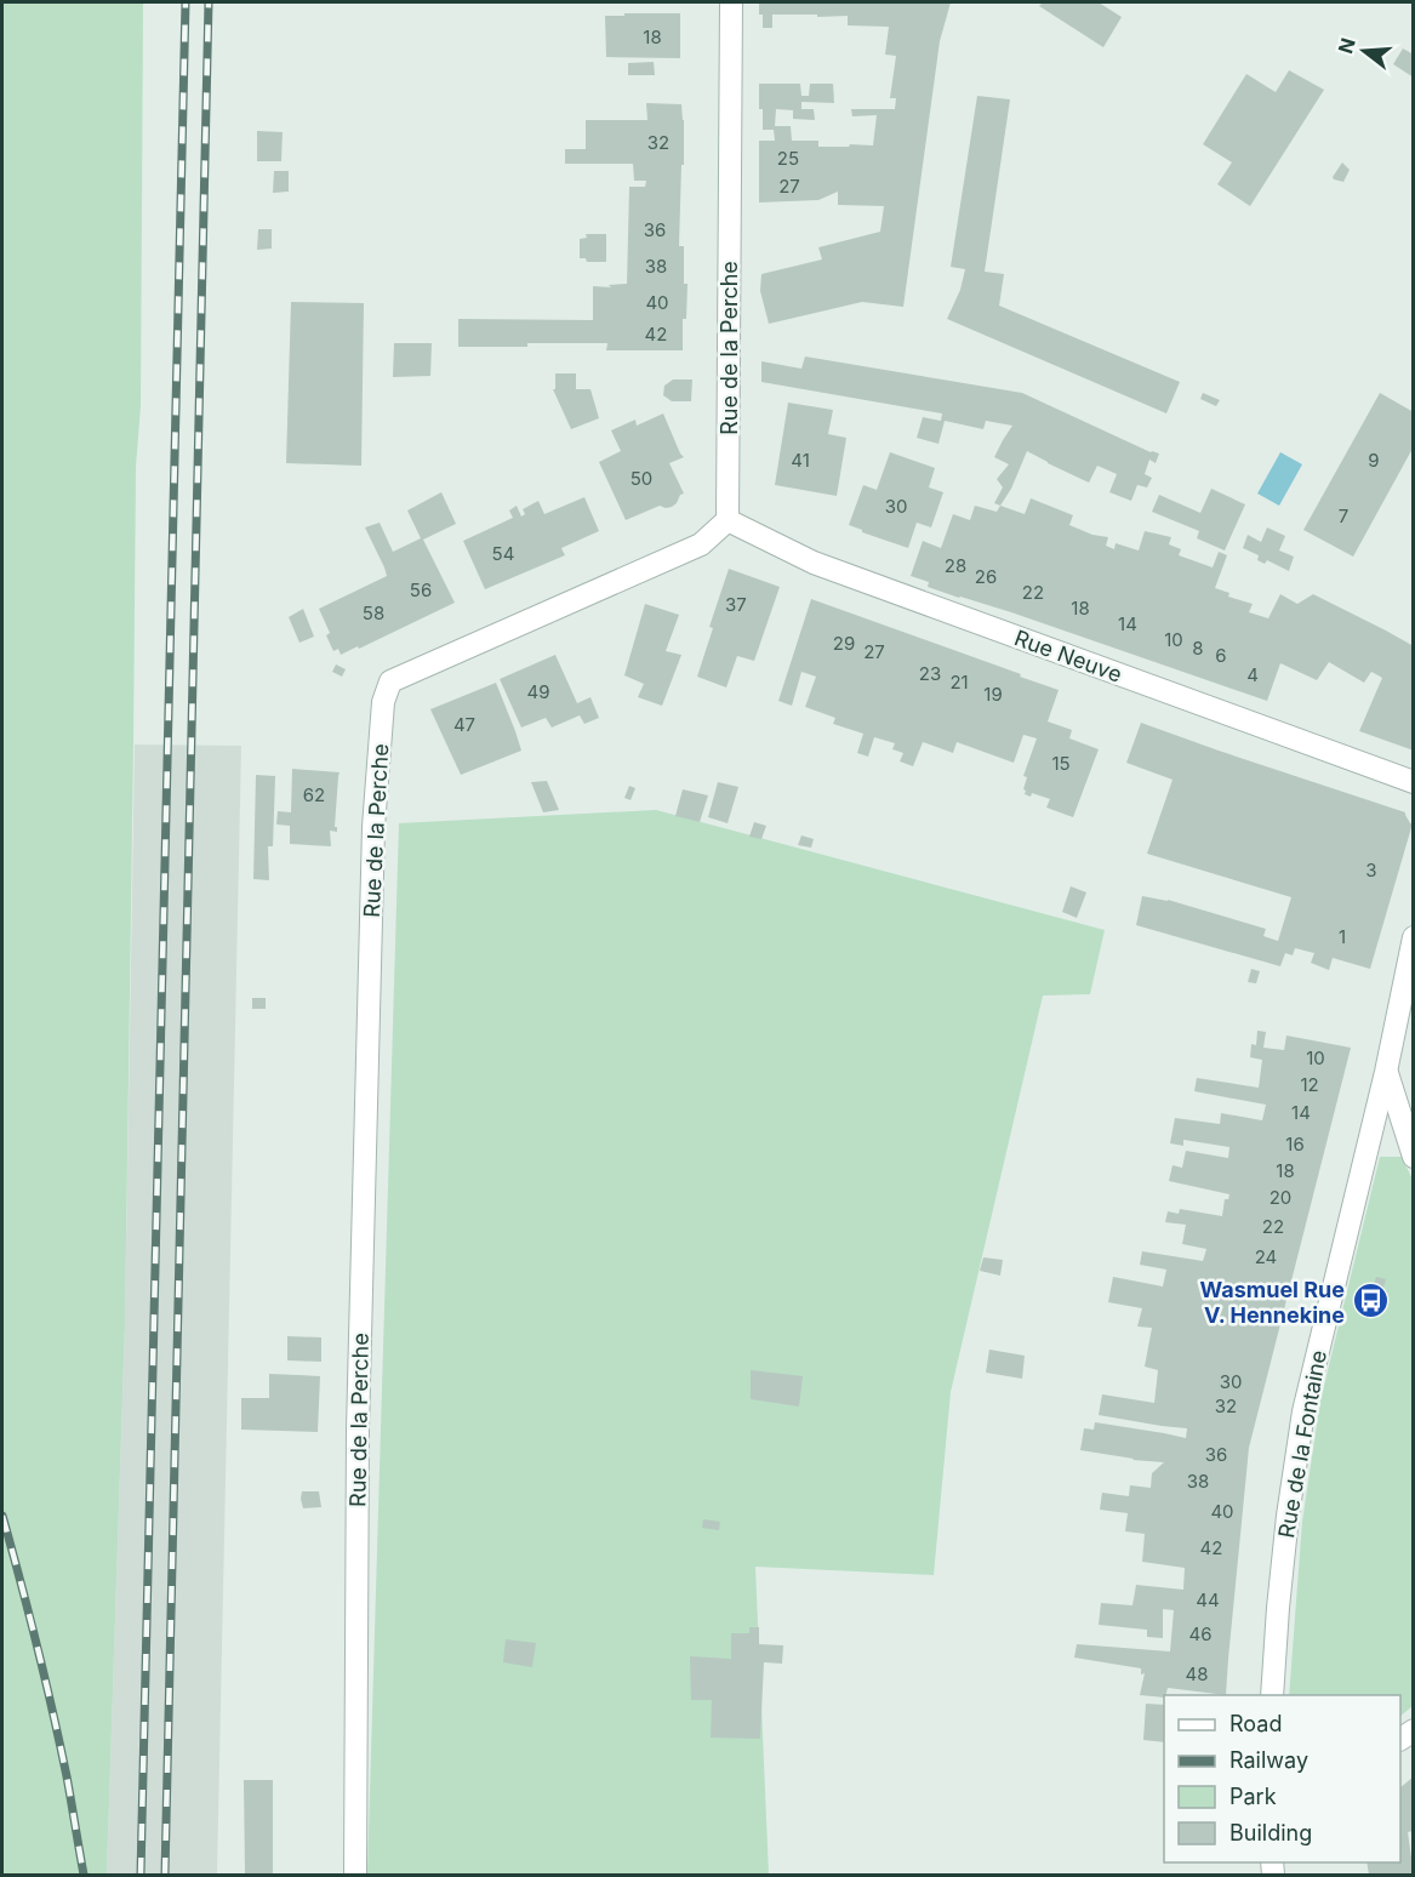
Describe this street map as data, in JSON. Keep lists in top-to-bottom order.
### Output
{
  "streets": {
    "street": ["Rue de la Perche", "Rue Neuve", "Rue de la Fontaine"]
  },
  "crossings": [
    ["Rue de la Perche", "Rue Neuve"]
  ],
  "places": {
    "bus stop": ["Wasmuel Rue V. Hennekine"]
  },
  "house_numbers": [
    "18",
    "32",
    "25",
    "27",
    "36",
    "38",
    "40",
    "42",
    "41",
    "9",
    "50",
    "30",
    "7",
    "54",
    "28",
    "26",
    "56",
    "22",
    "37",
    "18",
    "58",
    "14",
    "10",
    "29",
    "8",
    "27",
    "6",
    "23",
    "4",
    "21",
    "49",
    "19",
    "47",
    "15",
    "62",
    "3",
    "1",
    "10",
    "12",
    "14",
    "16",
    "18",
    "20",
    "22",
    "24",
    "30",
    "32",
    "36",
    "38",
    "40",
    "42",
    "44",
    "46",
    "48"
  ],
  "legend": [
    "Road",
    "Railway",
    "Park",
    "Building"
  ],
  "north": "left"
}
